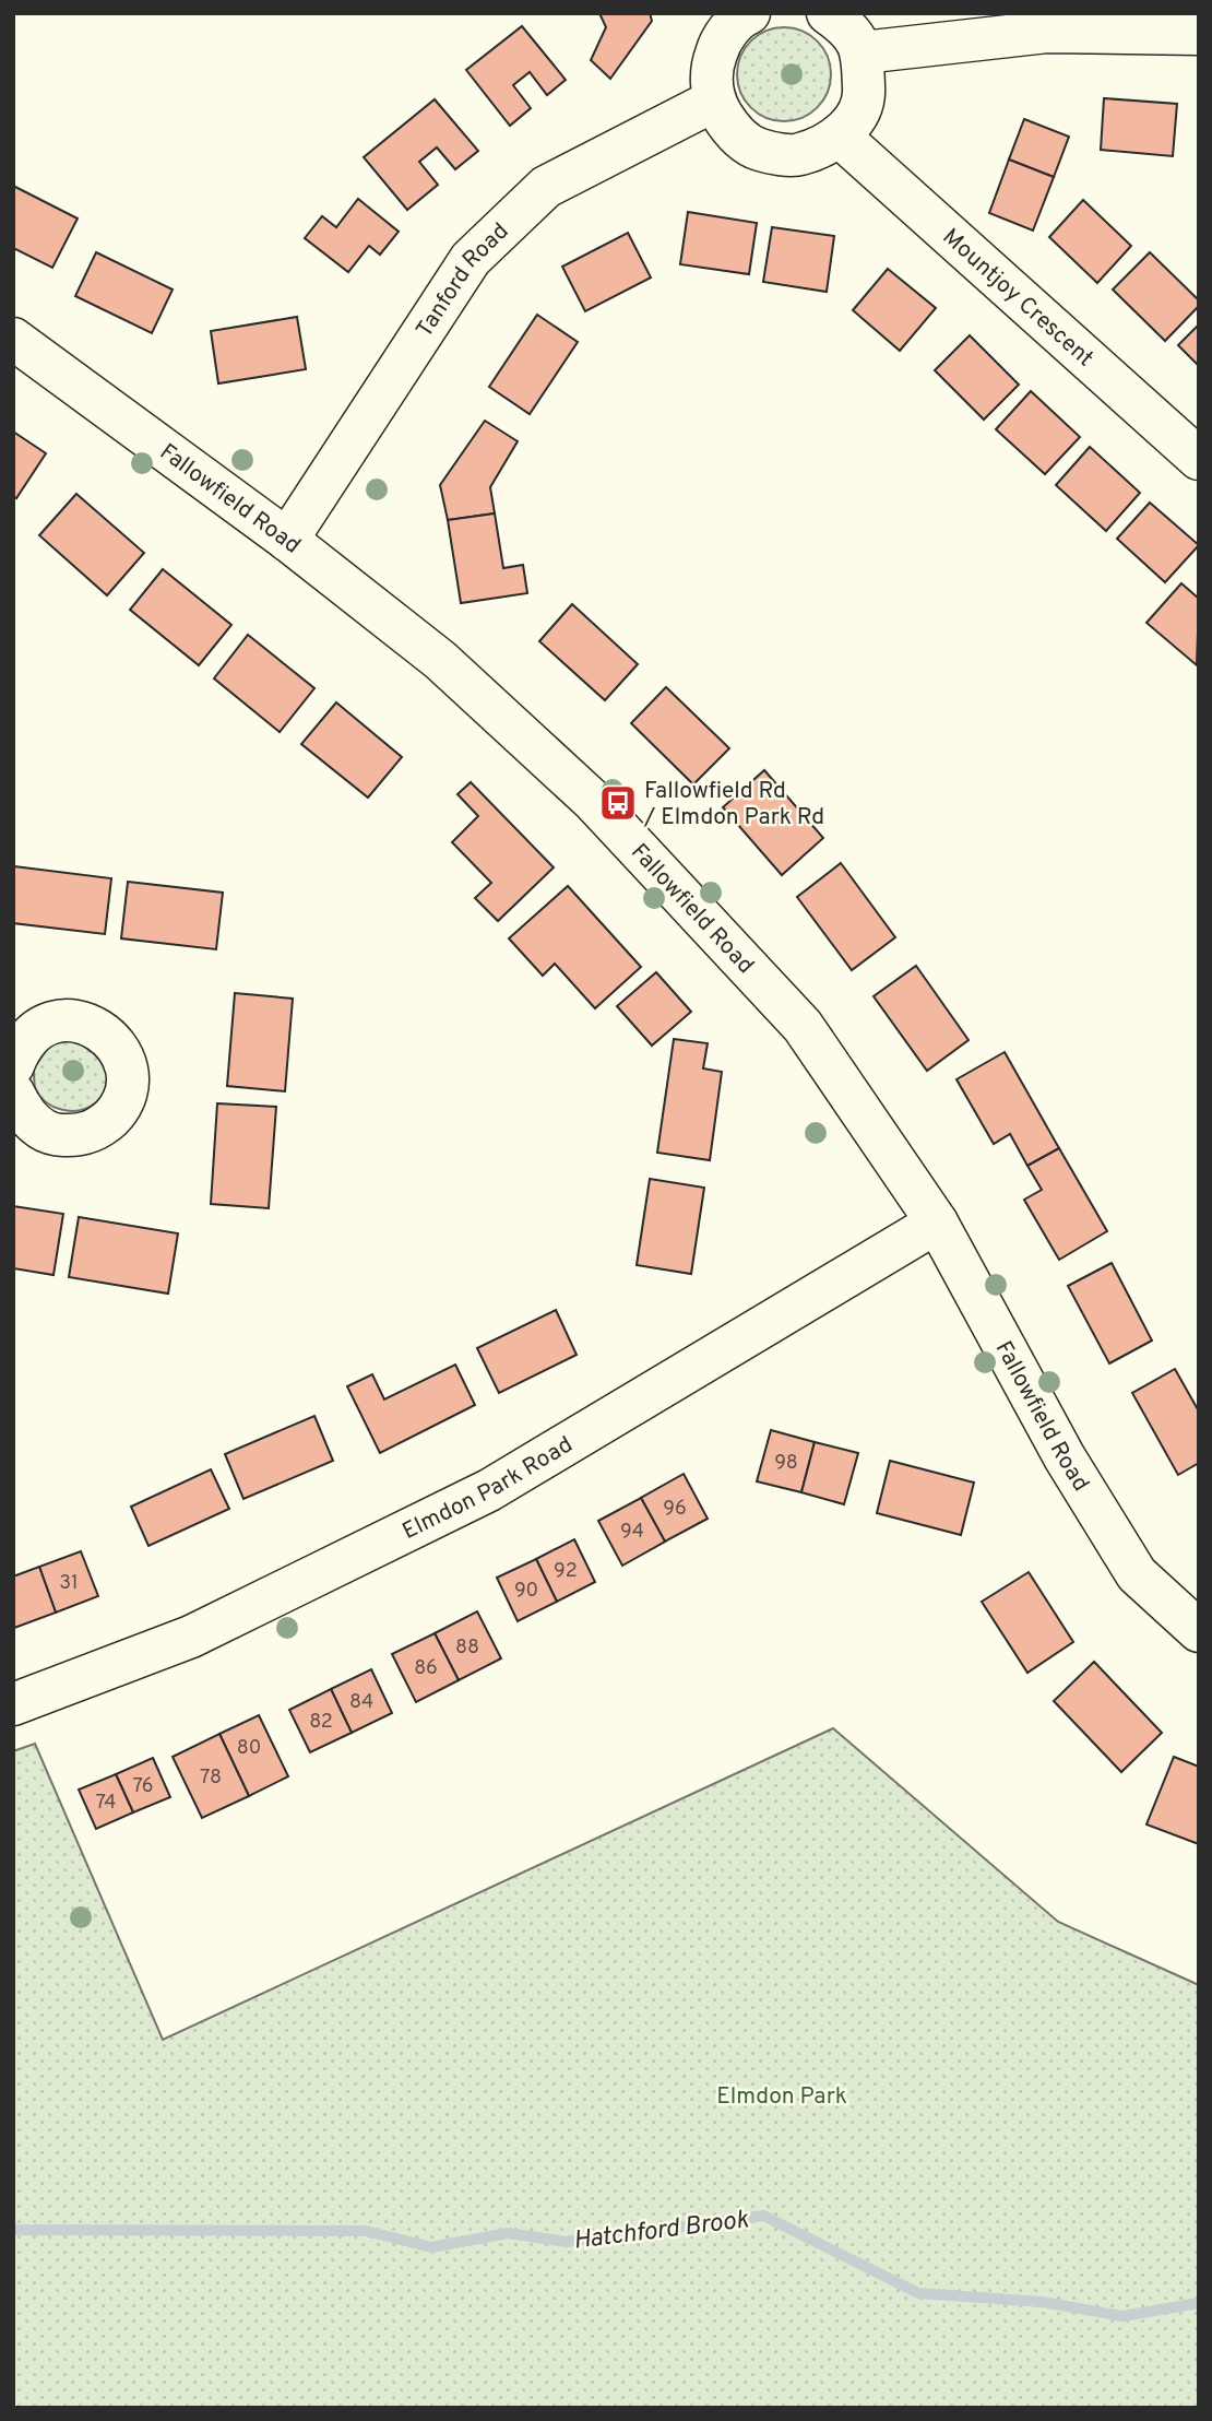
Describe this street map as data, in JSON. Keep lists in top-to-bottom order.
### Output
{
  "streets": {
    "street": [
      "Tanford Road",
      "Mountjoy Crescent",
      "Fallowfield Road",
      "Elmdon Park Road"
    ]
  },
  "crossings": [
    ["Tanford Road", "Fallowfield Road"],
    ["Fallowfield Road", "Elmdon Park Road"]
  ],
  "water": ["Hatchford Brook"],
  "parks": ["Elmdon Park"],
  "places": {
    "bus stop": ["Fallowfield Rd / Elmdon Park Rd"]
  },
  "house_numbers": [
    "98",
    "96",
    "94",
    "92",
    "31",
    "90",
    "88",
    "86",
    "84",
    "82",
    "80",
    "78",
    "76",
    "74"
  ]
}
